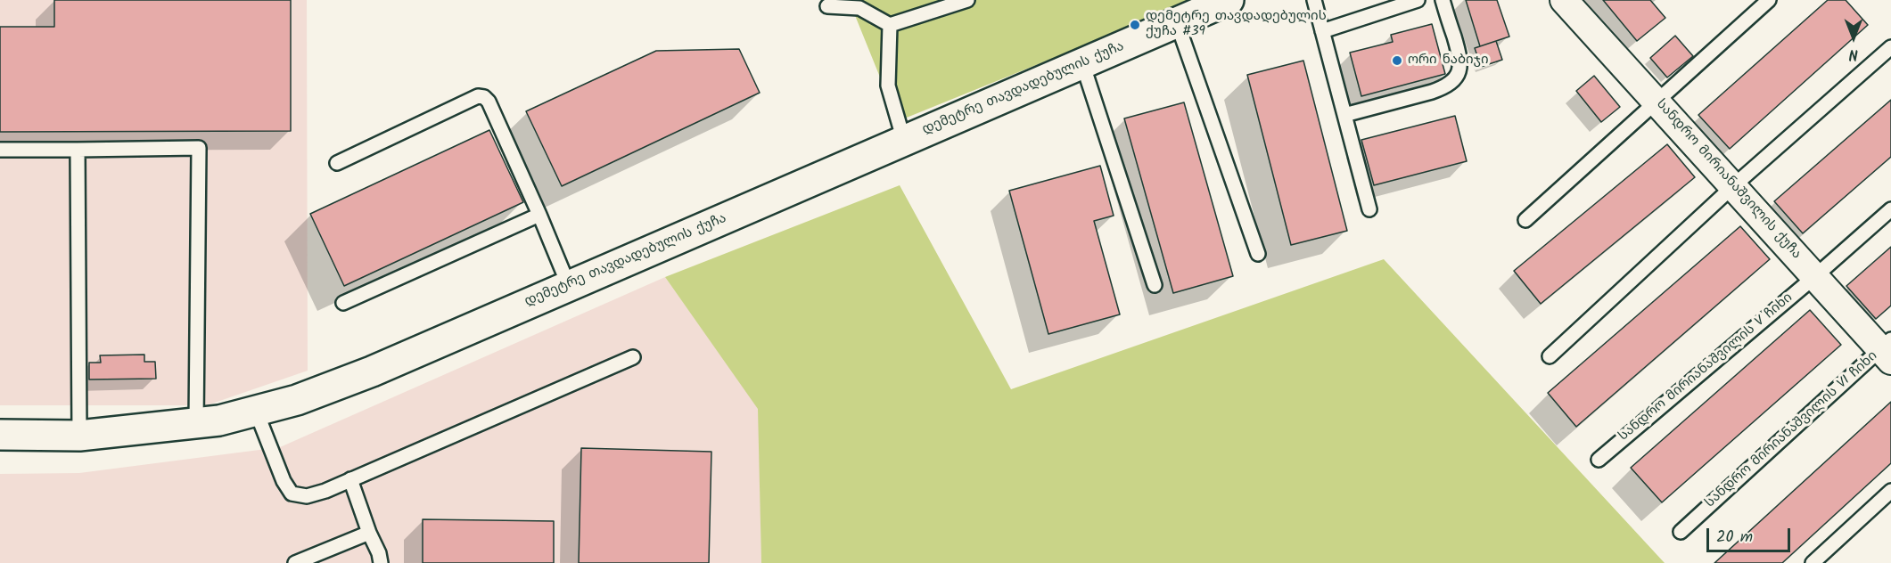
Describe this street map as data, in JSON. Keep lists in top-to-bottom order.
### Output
{
  "streets": {
    "main road": ["დემეტრე თავდადებულის ქუჩა"],
    "street": ["სანდრო მირიანაშვილის ქუჩა"],
    "lane": ["სანდრო მირიანაშვილის V ჩიხი", "სანდრო მირიანაშვილის VI ჩიხი"]
  },
  "crossings": [
    ["სანდრო მირიანაშვილის ქუჩა", "სანდრო მირიანაშვილის V ჩიხი"],
    ["სანდრო მირიანაშვილის ქუჩა", "სანდრო მირიანაშვილის VI ჩიხი"]
  ],
  "places": ["დემეტრე თავდადებულის ქუჩა #39", "ორი ნაბიჯი"],
  "scale_bar": "20 m",
  "north": "bottom"
}
